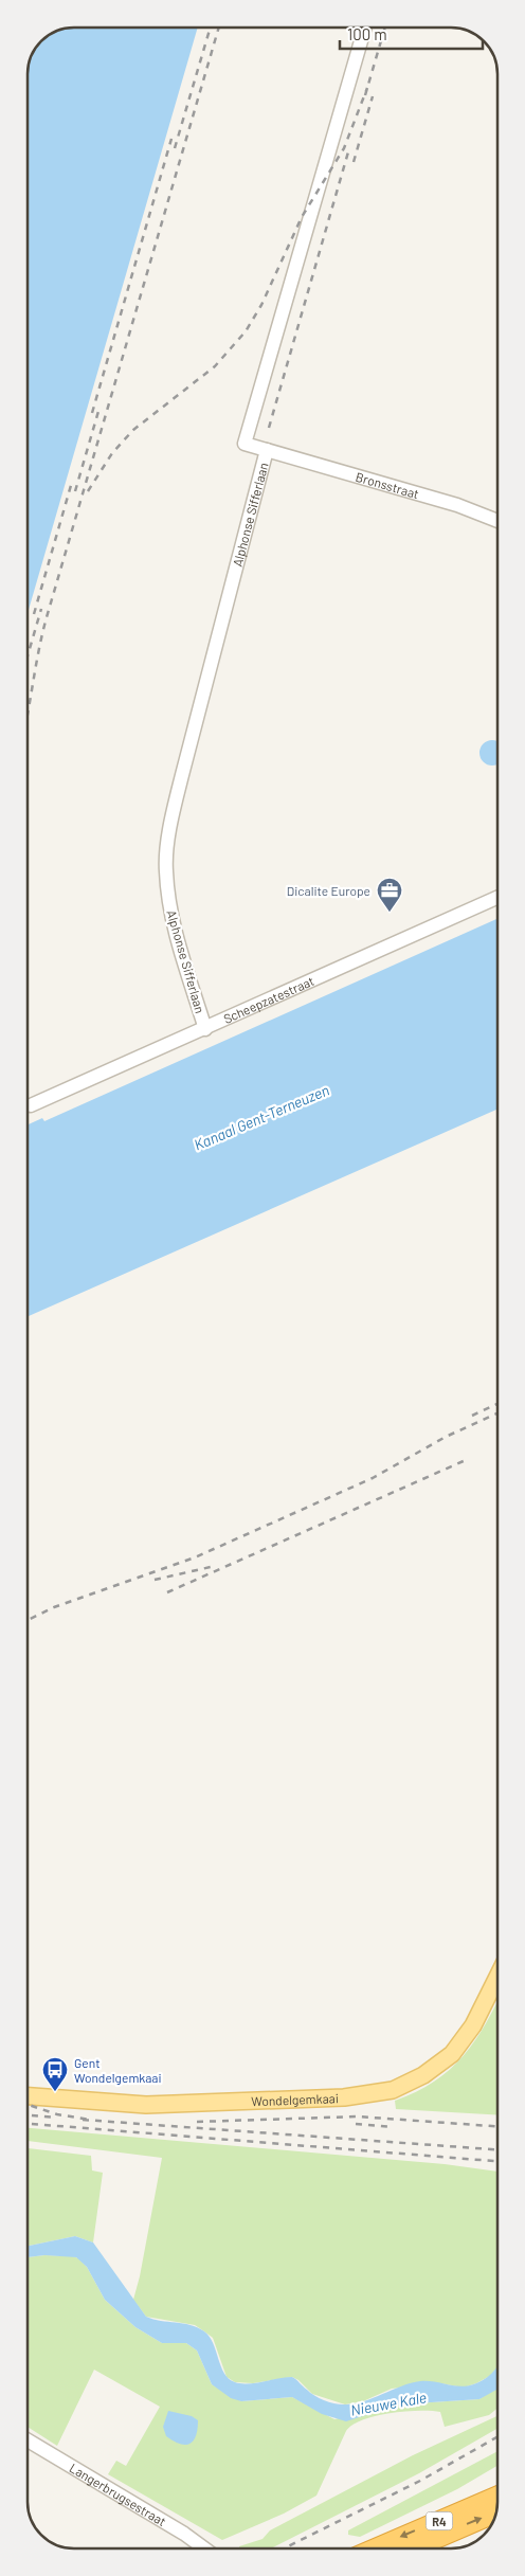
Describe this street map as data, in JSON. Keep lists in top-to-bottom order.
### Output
{
  "streets": {
    "highway": ["R4"],
    "main road": ["Wondelgemkaai"],
    "street": [
      "Bronsstraat",
      "Alphonse Sifferlaan",
      "Scheepzatestraat",
      "Langerbrugsestraat"
    ]
  },
  "crossings": [
    ["Bronsstraat", "Alphonse Sifferlaan"],
    ["Alphonse Sifferlaan", "Scheepzatestraat"]
  ],
  "water": ["Kanaal Gent-Terneuzen", "Nieuwe Kale"],
  "places": {
    "office": ["Dicalite Europe"],
    "bus stop": ["Gent Wondelgemkaai"]
  },
  "scale_bar": "100 m"
}
